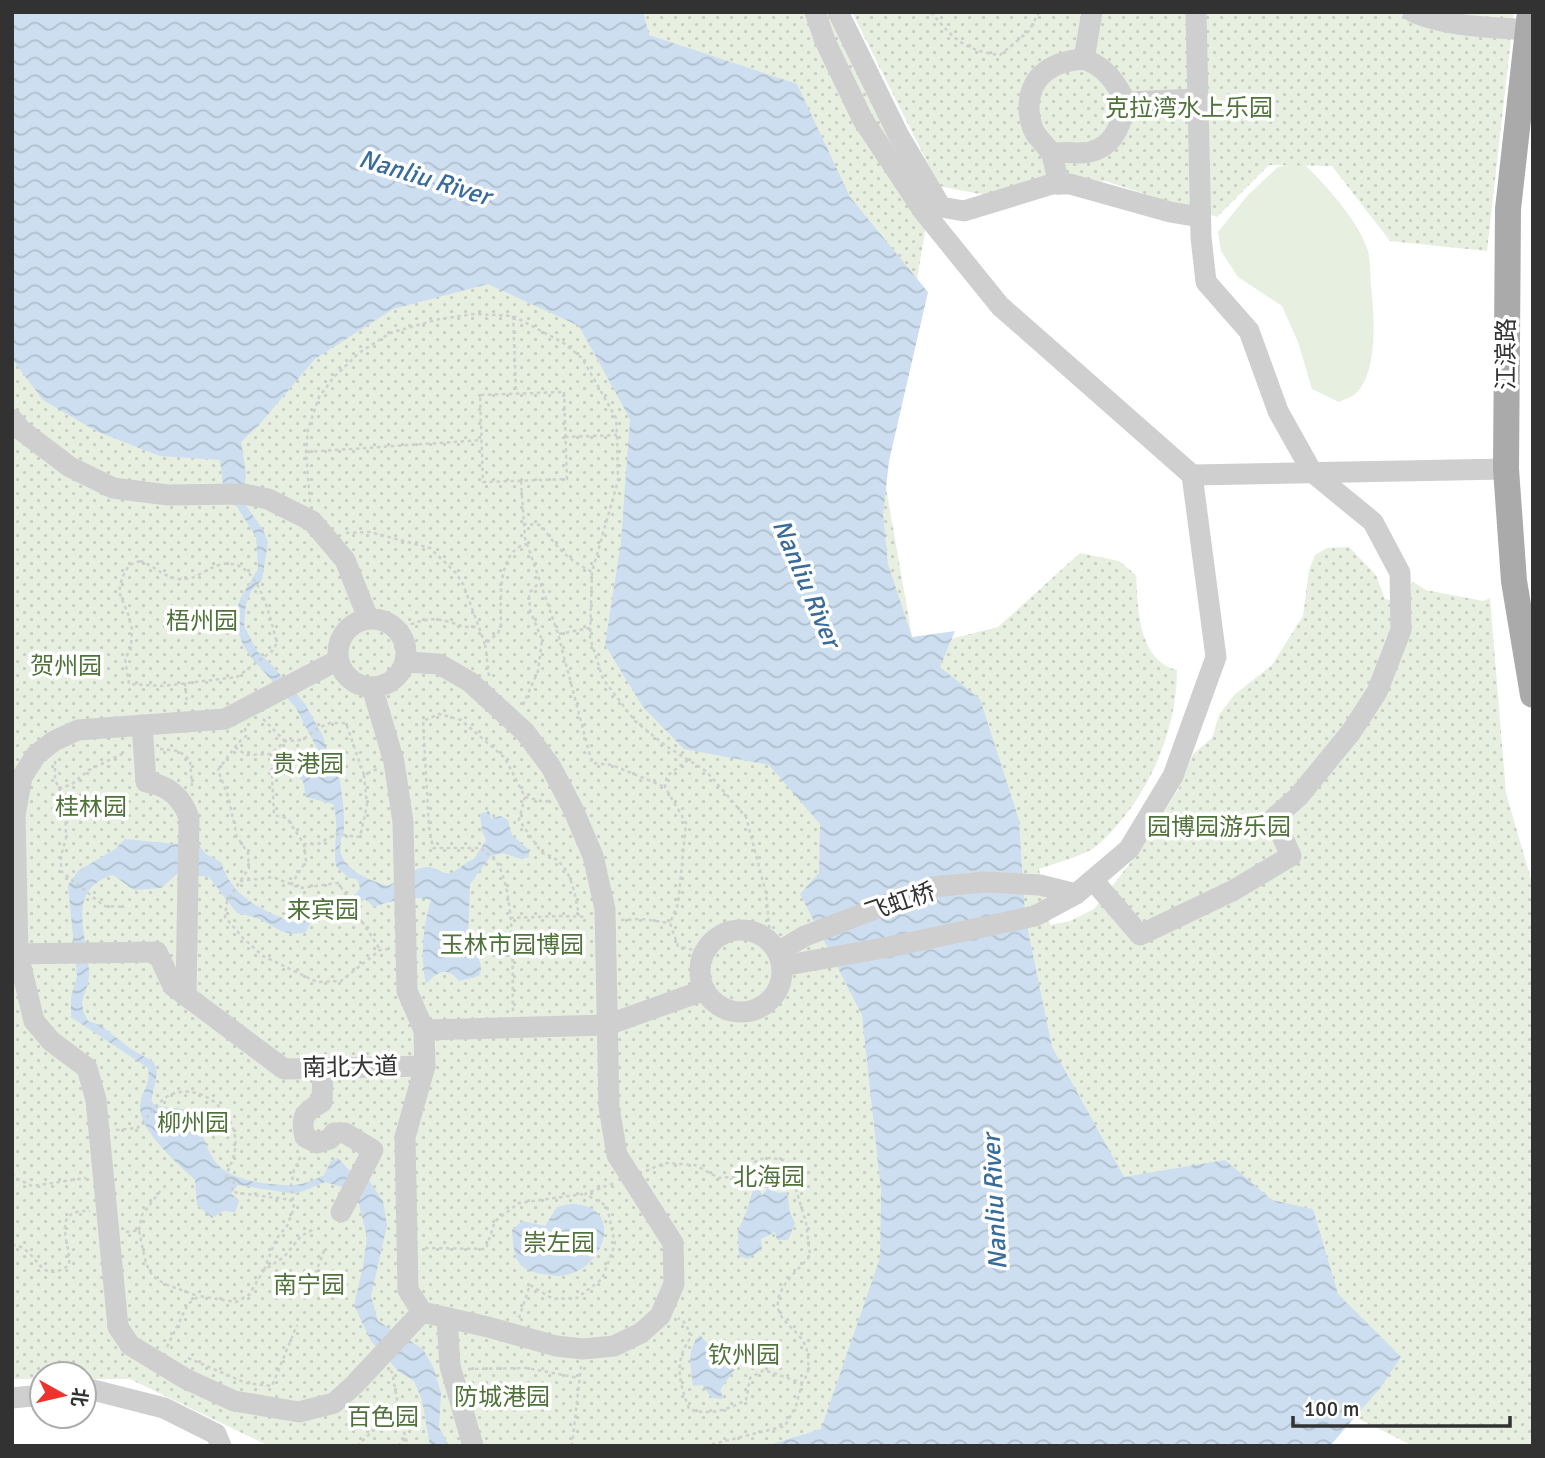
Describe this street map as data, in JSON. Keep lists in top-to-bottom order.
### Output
{
  "streets": {
    "main road": ["江滨路"],
    "street": ["飞虹桥", "南北大道"]
  },
  "crossings": [
    ["飞虹桥", "南北大道"]
  ],
  "water": ["Nanliu River"],
  "parks": [
    "克拉湾水上乐园",
    "梧州园",
    "贺州园",
    "贵港园",
    "桂林园",
    "园博园游乐园",
    "来宾园",
    "玉林市园博园",
    "柳州园",
    "北海园",
    "崇左园",
    "南宁园",
    "钦州园",
    "防城港园",
    "百色园"
  ],
  "scale_bar": "100 m",
  "north": "right"
}
